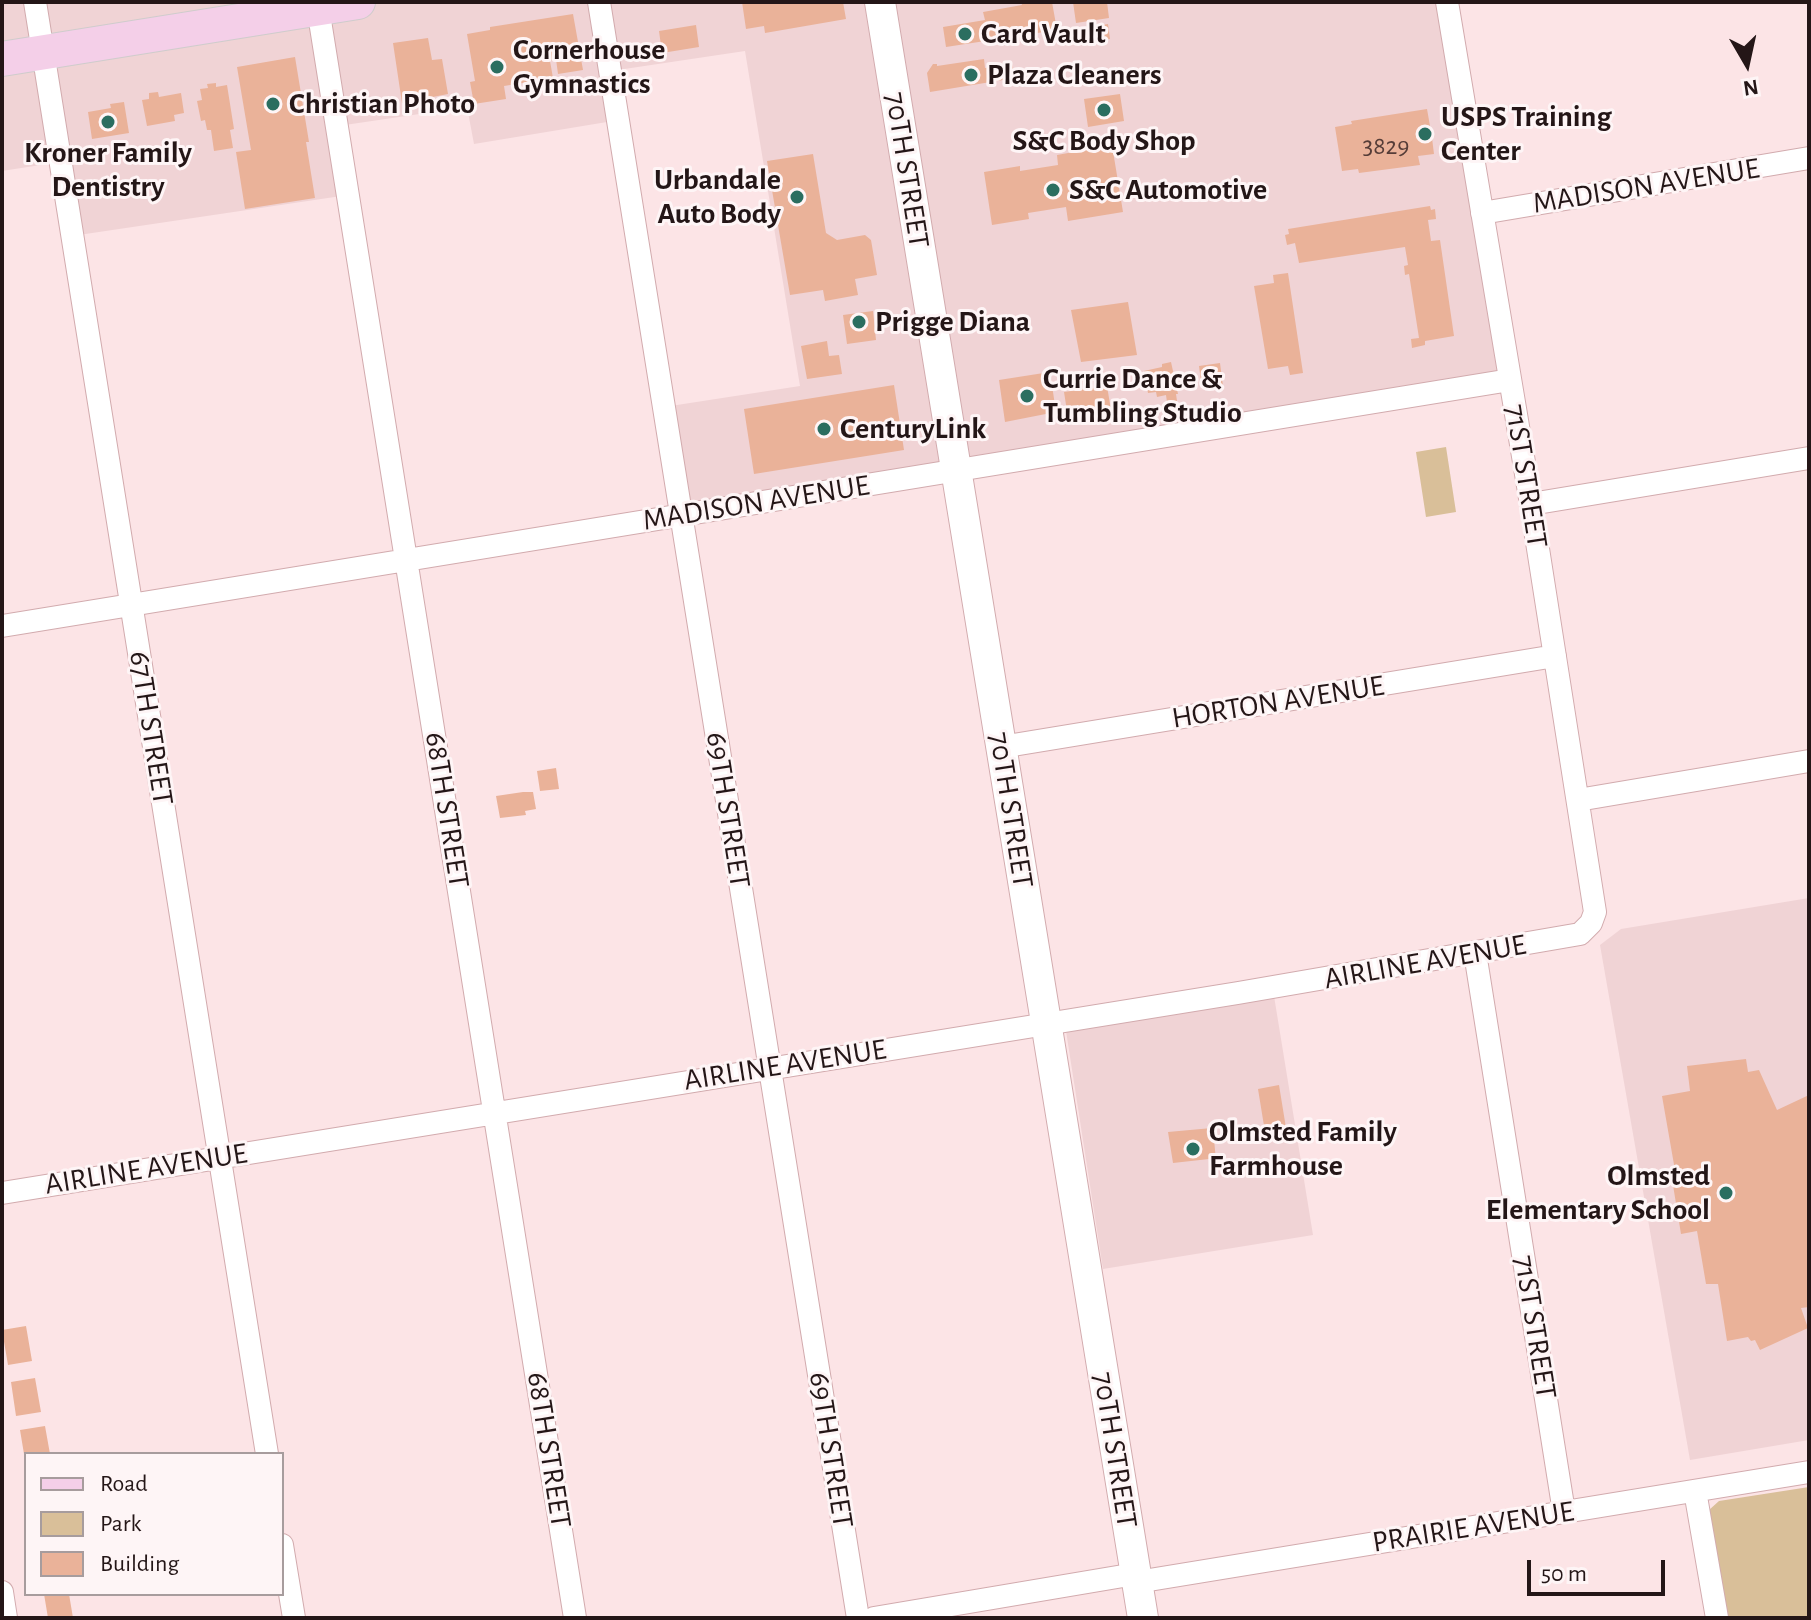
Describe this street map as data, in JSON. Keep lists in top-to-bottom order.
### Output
{
  "streets": {
    "main road": ["70TH STREET"],
    "street": [
      "MADISON AVENUE",
      "71ST STREET",
      "HORTON AVENUE",
      "67TH STREET",
      "68TH STREET",
      "69TH STREET",
      "AIRLINE AVENUE",
      "PRAIRIE AVENUE"
    ]
  },
  "crossings": [
    ["70TH STREET", "MADISON AVENUE"],
    ["70TH STREET", "HORTON AVENUE"],
    ["70TH STREET", "AIRLINE AVENUE"],
    ["70TH STREET", "PRAIRIE AVENUE"],
    ["MADISON AVENUE", "71ST STREET"],
    ["MADISON AVENUE", "67TH STREET"],
    ["MADISON AVENUE", "68TH STREET"],
    ["MADISON AVENUE", "69TH STREET"],
    ["71ST STREET", "HORTON AVENUE"],
    ["71ST STREET", "AIRLINE AVENUE"],
    ["71ST STREET", "PRAIRIE AVENUE"],
    ["67TH STREET", "AIRLINE AVENUE"],
    ["68TH STREET", "AIRLINE AVENUE"],
    ["69TH STREET", "AIRLINE AVENUE"]
  ],
  "places": [
    "Card Vault",
    "Cornerhouse Gymnastics",
    "Plaza Cleaners",
    "Christian Photo",
    "S&C Body Shop",
    "Kroner Family Dentistry",
    "USPS Training Center",
    "S&C Automotive",
    "Urbandale Auto Body",
    "Prigge Diana",
    "Currie Dance & Tumbling Studio",
    "CenturyLink",
    "Olmsted Family Farmhouse",
    "Olmsted Elementary School"
  ],
  "house_numbers": ["3829"],
  "legend": ["Road", "Park", "Building"],
  "scale_bar": "50 m",
  "north": "bottom"
}
